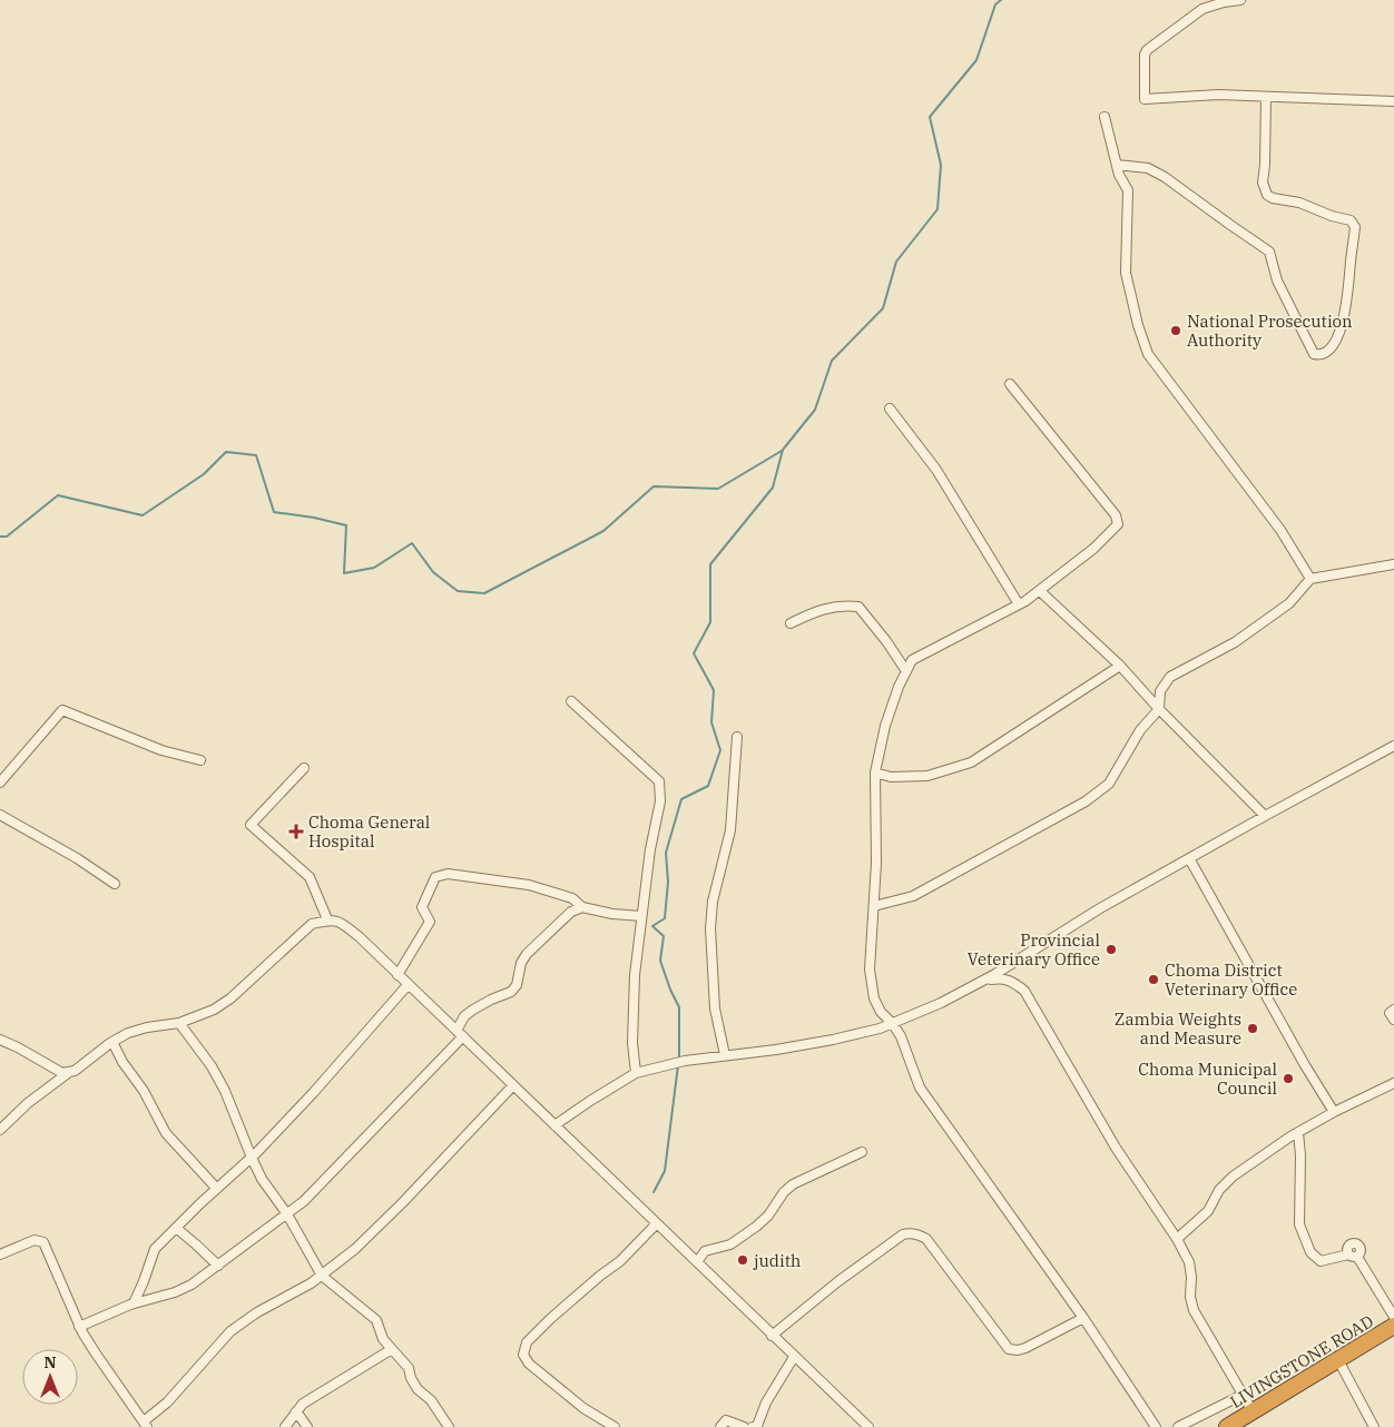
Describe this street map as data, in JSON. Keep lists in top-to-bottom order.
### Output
{
  "streets": {
    "highway": ["LIVINGSTONE ROAD"]
  },
  "places": {
    "other": [
      "National Prosecution Authority",
      "Provincial Veterinary Office",
      "Choma District Veterinary Office",
      "Zambia Weights and Measure",
      "Choma Municipal Council",
      "judith"
    ],
    "health": ["Choma General Hospital"]
  },
  "north": "top"
}
